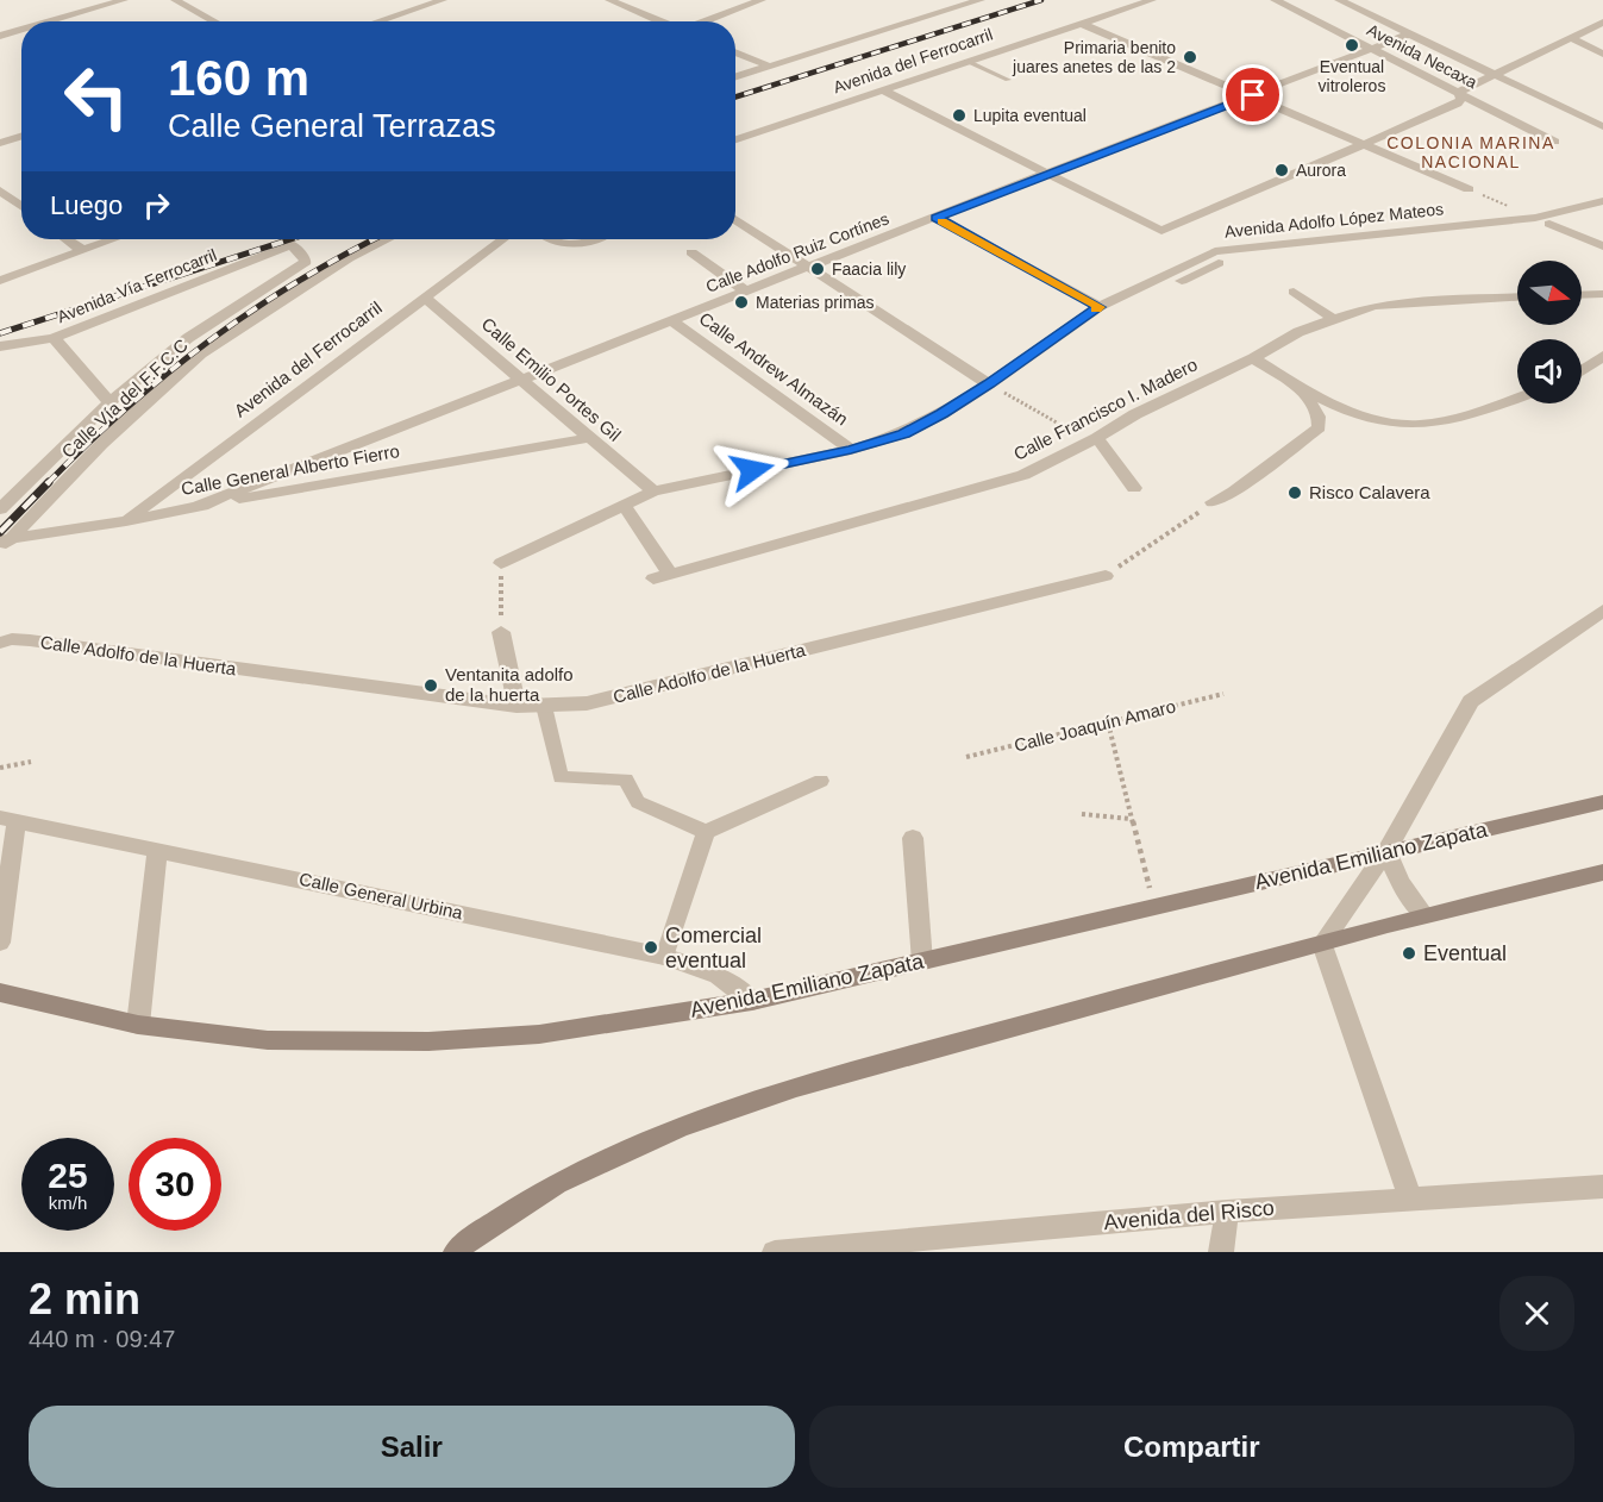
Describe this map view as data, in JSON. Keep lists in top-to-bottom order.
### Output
{
  "streets": {
    "main road": ["Avenida Emiliano Zapata"],
    "street": [
      "Avenida Necaxa",
      "Avenida del Ferrocarril",
      "Avenida Adolfo López Mateos",
      "Calle Adolfo Ruiz Cortínes",
      "Avenida Vía Ferrocarril",
      "Calle Andrew Almazán",
      "Calle Emilio Portes Gil",
      "Calle Vía del F.F.C.C",
      "Calle Francisco I. Madero",
      "Calle General Alberto Fierro",
      "Calle Adolfo de la Huerta",
      "Calle General Urbina",
      "Avenida del Risco"
    ],
    "path": ["Calle Joaquín Amaro"]
  },
  "crossings": [
    ["Avenida Necaxa", "Calle Adolfo Ruiz Cortínes"],
    ["Avenida del Ferrocarril", "Calle Emilio Portes Gil"],
    ["Avenida del Ferrocarril", "Calle General Alberto Fierro"],
    ["Avenida Adolfo López Mateos", "Calle Andrew Almazán"],
    ["Avenida Adolfo López Mateos", "Calle Emilio Portes Gil"],
    ["Avenida Adolfo López Mateos", "Calle Francisco I. Madero"],
    ["Calle Adolfo Ruiz Cortínes", "Calle Andrew Almazán"],
    ["Calle Adolfo Ruiz Cortínes", "Calle Emilio Portes Gil"],
    ["Calle Adolfo Ruiz Cortínes", "Calle General Alberto Fierro"],
    ["Avenida Vía Ferrocarril", "Calle Vía del F.F.C.C"],
    ["Calle Emilio Portes Gil", "Calle General Alberto Fierro"],
    ["Calle Vía del F.F.C.C", "Calle General Alberto Fierro"],
    ["Avenida Emiliano Zapata", "Calle General Urbina"]
  ],
  "districts": ["COLONIA MARINA NACIONAL"],
  "places": [
    "Eventual vitroleros",
    "Primaria benito juares anetes de las 2",
    "Lupita eventual",
    "Aurora",
    "Faacia lily",
    "Materias primas",
    "Risco Calavera",
    "Ventanita adolfo de la huerta",
    "Comercial eventual",
    "Eventual"
  ],
  "north": "right",
  "page": {
    "turn": ["160 m", "Calle General Terrazas"],
    "then": "Luego",
    "speed": "25 km/h",
    "limit": "30",
    "heading": ["2 min", "440 m · 09:47"],
    "buttons": ["Salir", "Compartir"]
  }
}
